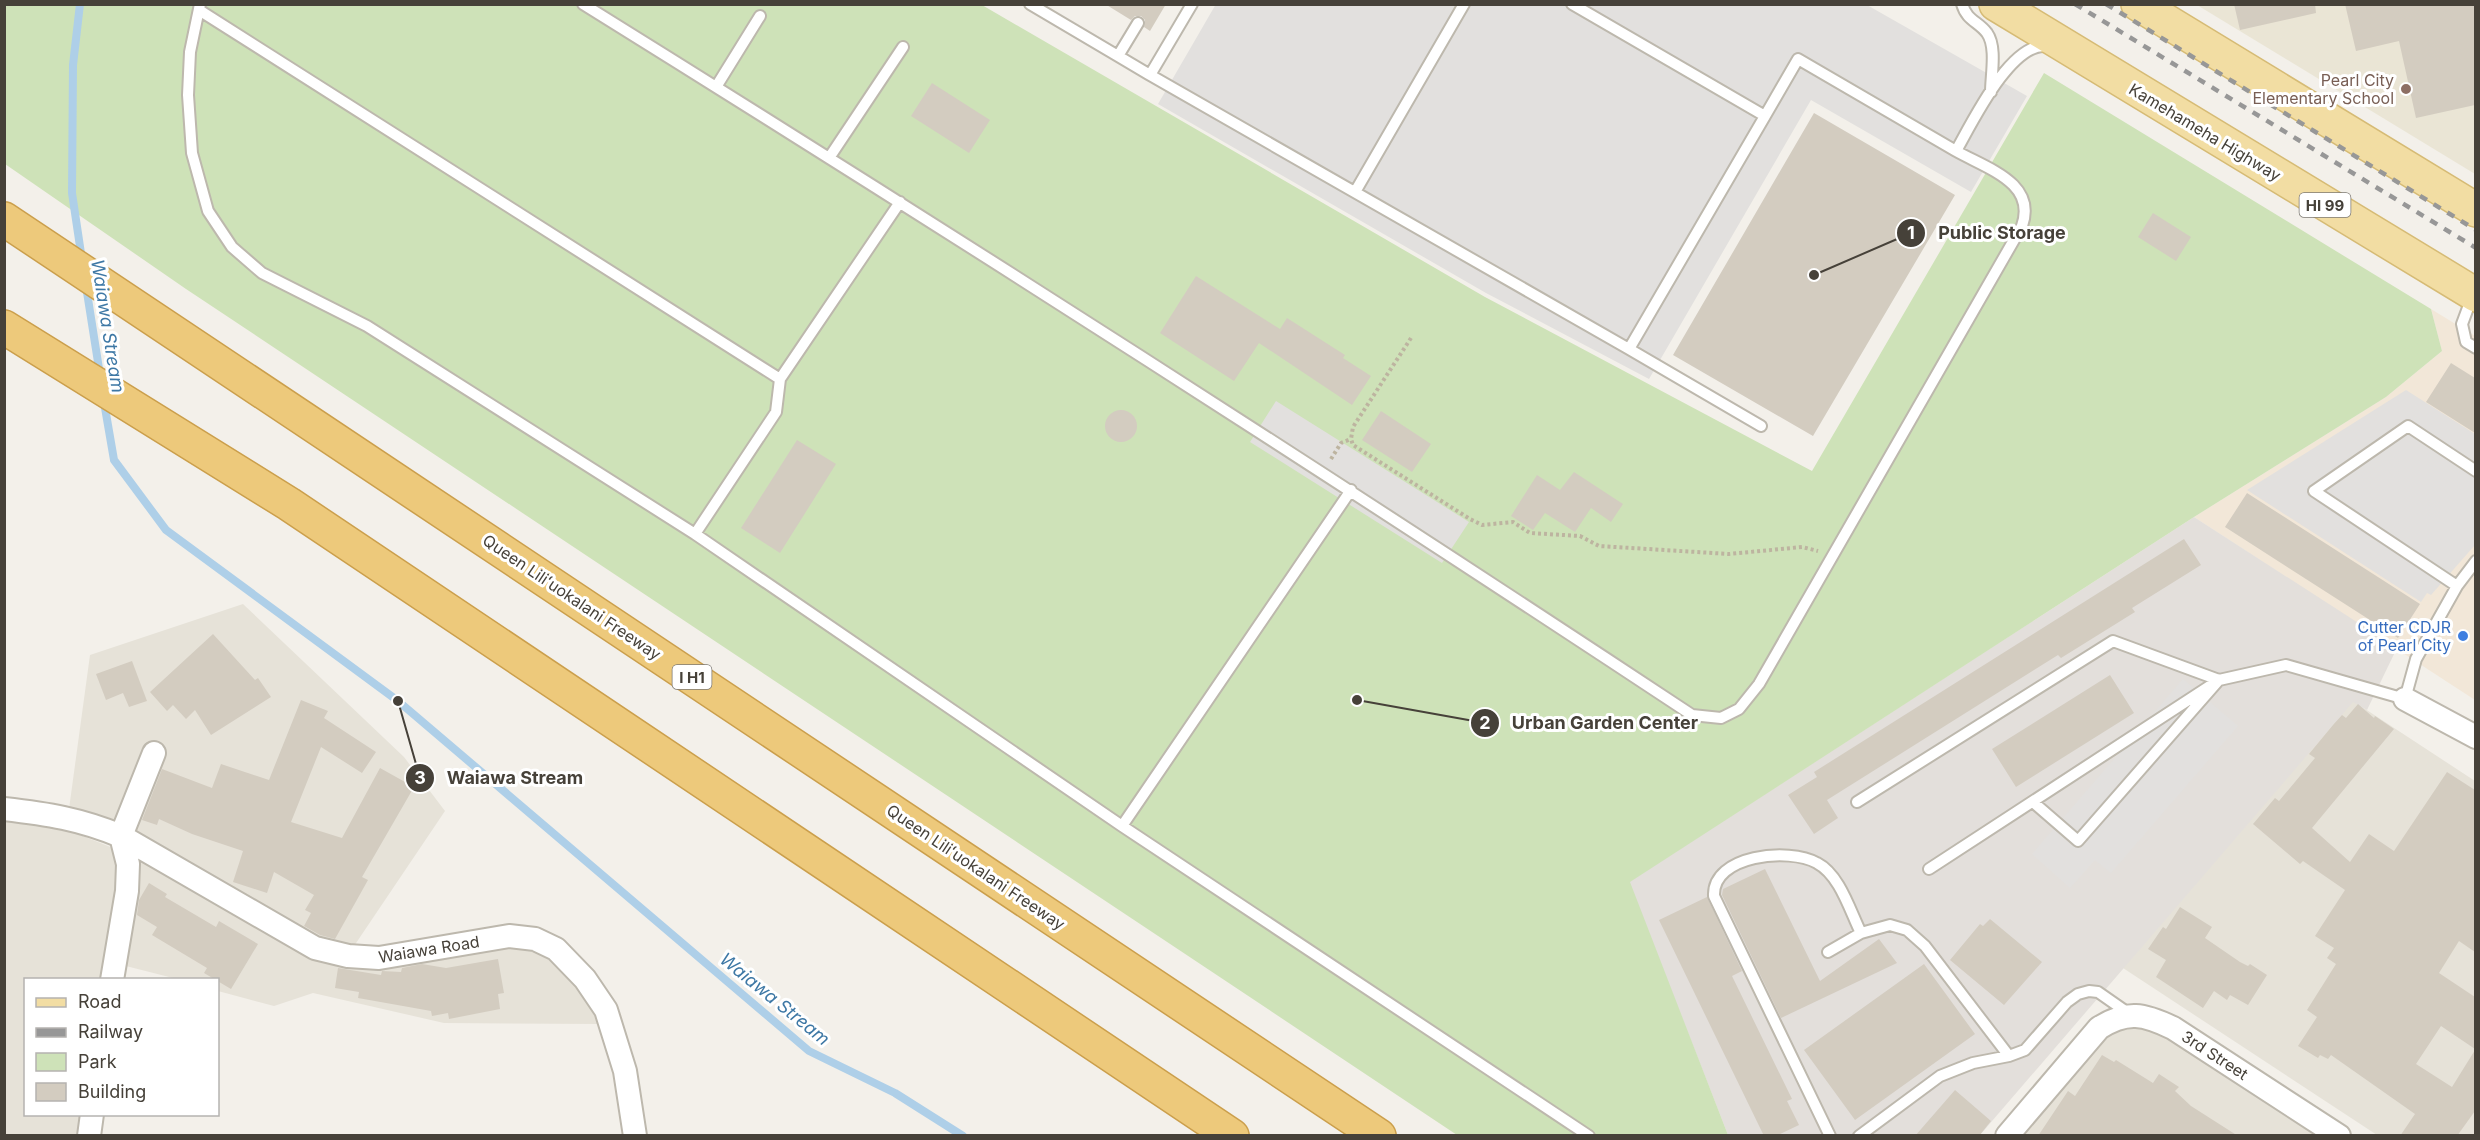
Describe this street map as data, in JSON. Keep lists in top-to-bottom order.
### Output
{
  "streets": {
    "highway": ["Queen Liliʻuokalani Freeway", "I H1"],
    "main road": ["Kamehameha Highway", "HI 99"],
    "street": ["Waiawa Road", "3rd Street"]
  },
  "water": ["Waiawa Stream"],
  "places": [
    "Pearl City Elementary School",
    "Public Storage",
    "Cutter CDJR of Pearl City",
    "Urban Garden Center",
    "Waiawa Stream"
  ],
  "legend": [
    "Road",
    "Railway",
    "Park",
    "Building"
  ]
}
